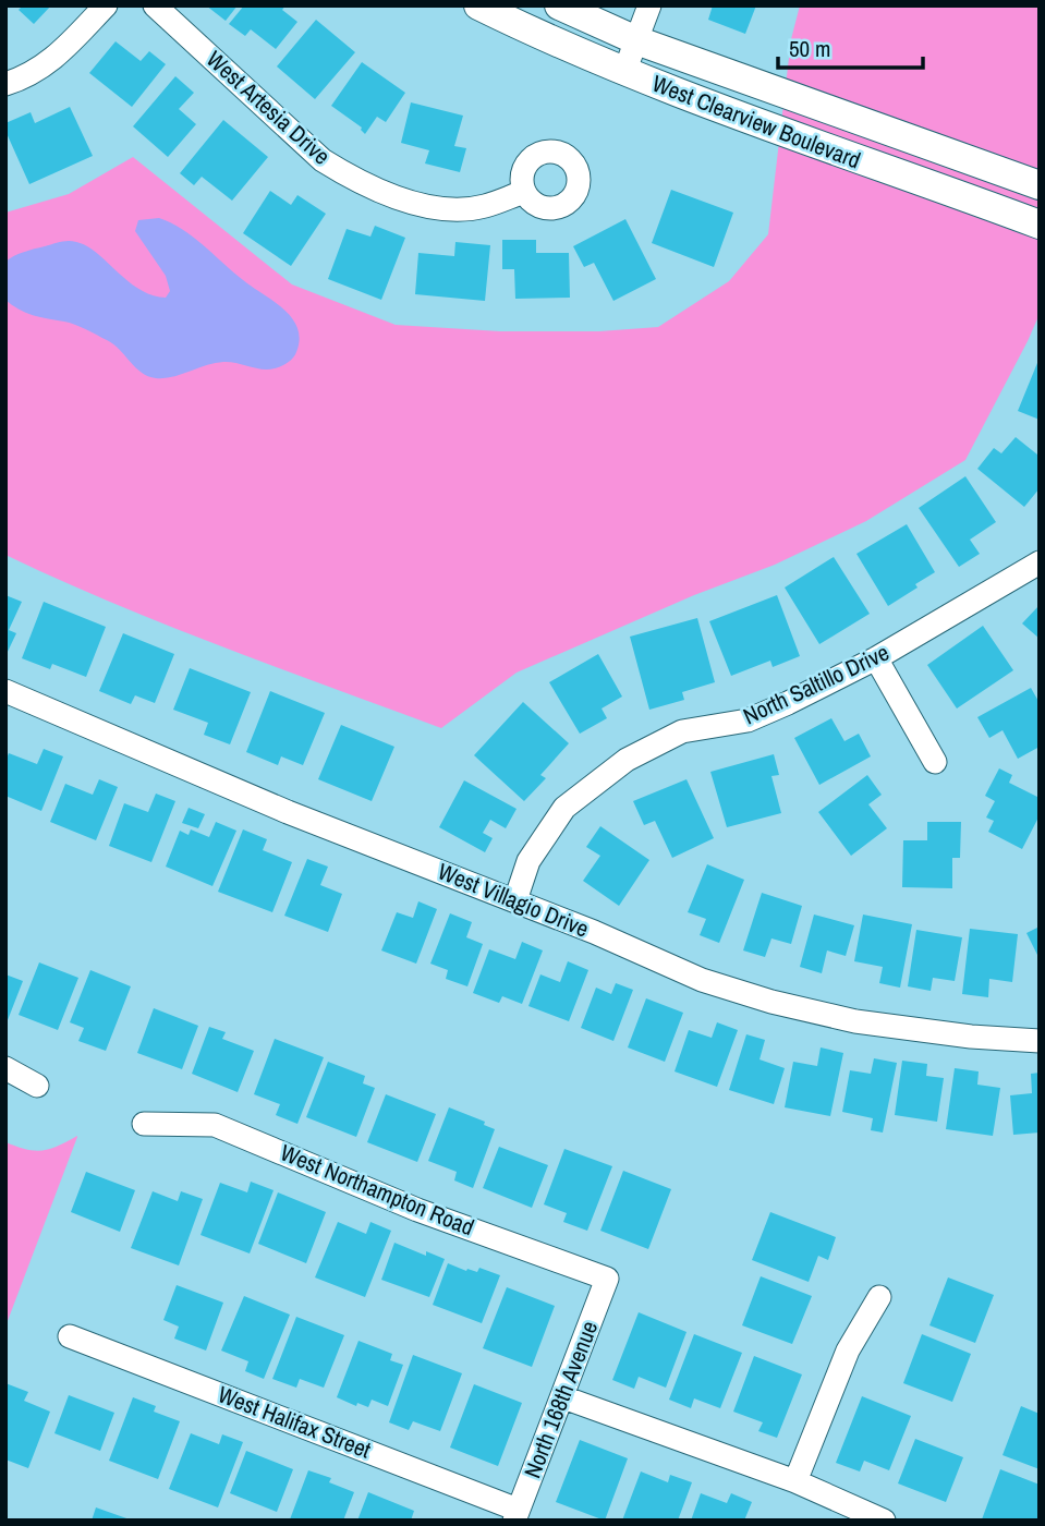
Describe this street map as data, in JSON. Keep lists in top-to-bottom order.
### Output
{
  "streets": {
    "street": [
      "West Artesia Drive",
      "West Clearview Boulevard",
      "North Saltillo Drive",
      "West Villagio Drive",
      "West Northampton Road",
      "North 168th Avenue",
      "West Halifax Street"
    ]
  },
  "crossings": [
    ["North Saltillo Drive", "West Villagio Drive"],
    ["West Northampton Road", "North 168th Avenue"],
    ["North 168th Avenue", "West Halifax Street"]
  ],
  "scale_bar": "50 m"
}
